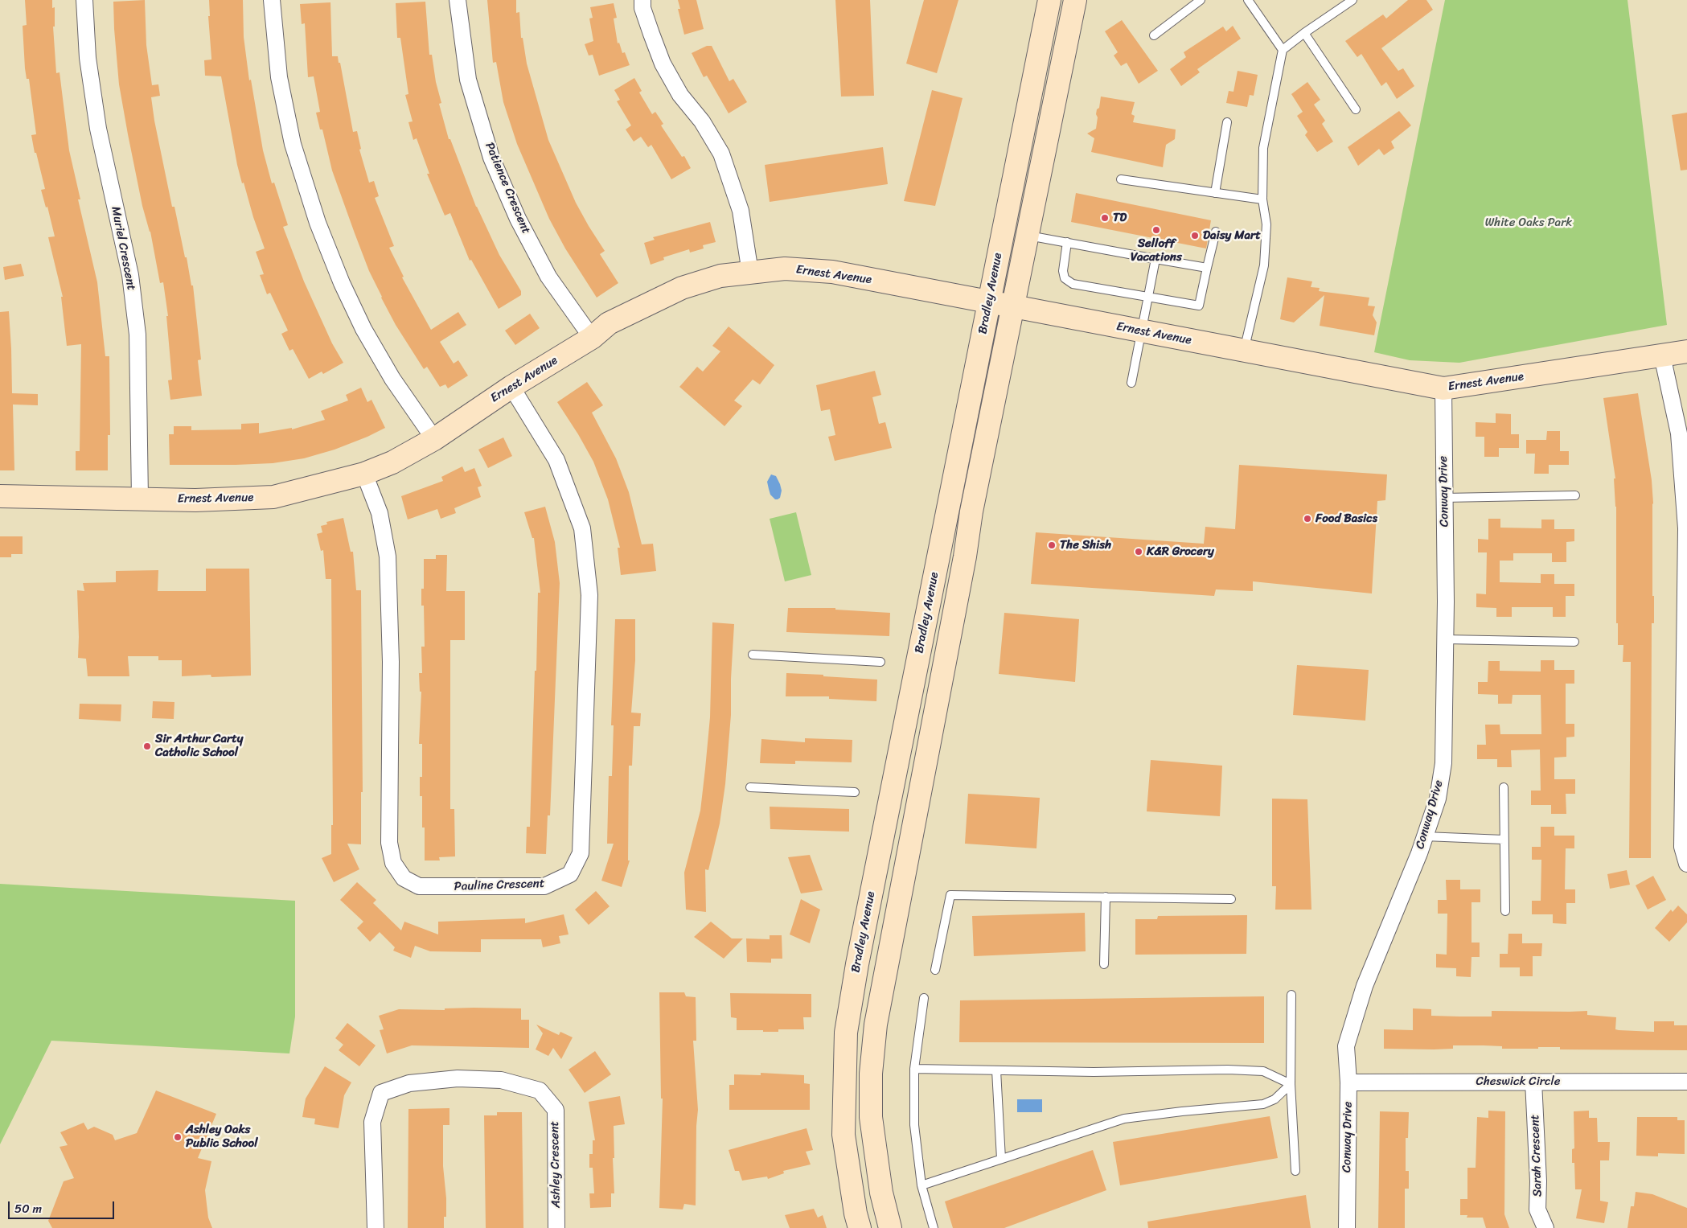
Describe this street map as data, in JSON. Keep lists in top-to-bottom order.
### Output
{
  "streets": {
    "main road": ["Ernest Avenue", "Bradley Avenue"],
    "street": [
      "Patience Crescent",
      "Muriel Crescent",
      "Conway Drive",
      "Pauline Crescent",
      "Cheswick Circle",
      "Sarah Crescent",
      "Ashley Crescent"
    ]
  },
  "crossings": [
    ["Patience Crescent", "Ernest Avenue"],
    ["Muriel Crescent", "Ernest Avenue"],
    ["Ernest Avenue", "Bradley Avenue"],
    ["Ernest Avenue", "Conway Drive"],
    ["Ernest Avenue", "Pauline Crescent"],
    ["Conway Drive", "Cheswick Circle"],
    ["Cheswick Circle", "Sarah Crescent"]
  ],
  "parks": ["White Oaks Park"],
  "places": [
    "TD",
    "Selloff Vacations",
    "Daisy Mart",
    "Food Basics",
    "The Shish",
    "K&R Grocery",
    "Sir Arthur Carty Catholic School",
    "Ashley Oaks Public School"
  ],
  "scale_bar": "50 m"
}
